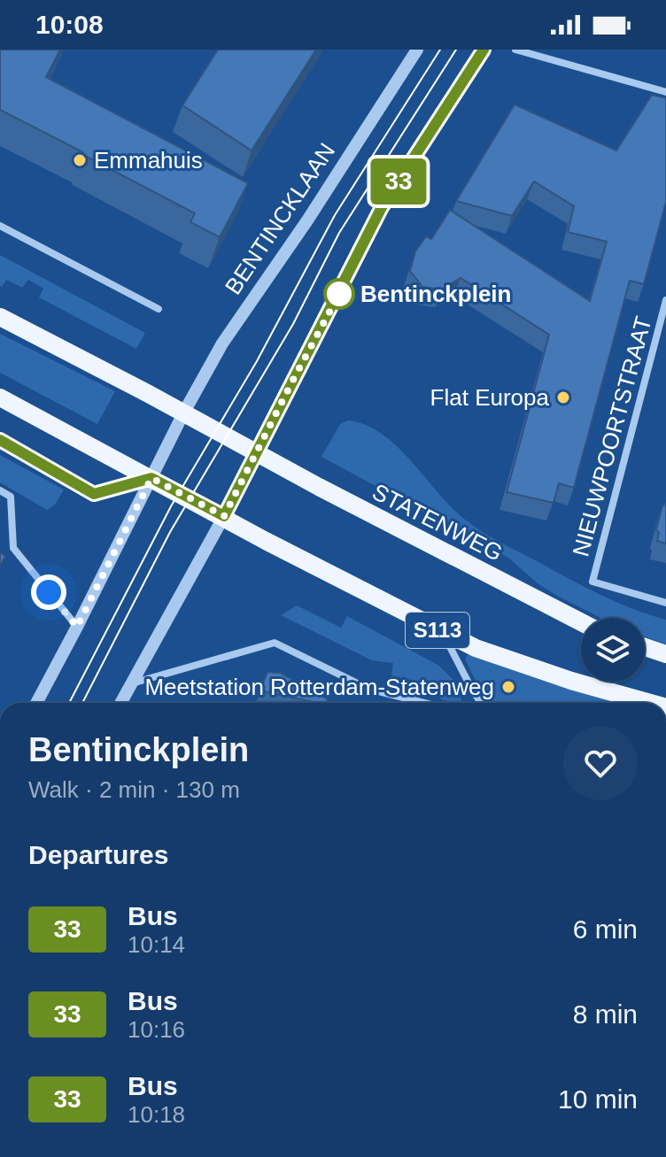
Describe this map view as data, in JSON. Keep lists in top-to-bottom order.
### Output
{
  "streets": {
    "main road": ["STATENWEG", "S113"],
    "street": ["BENTINCKLAAN", "NIEUWPOORTSTRAAT"]
  },
  "places": [
    "Emmahuis",
    "Bentinckplein",
    "Flat Europa",
    "Meetstation Rotterdam-Statenweg"
  ],
  "lines": ["bus line 33"],
  "page": {
    "status": "10:08",
    "on_map": "33",
    "heading": [
      ["Bentinckplein", "Walk · 2 min · 130 m"],
      "Departures"
    ],
    "list": [
      {
        "mark": "33",
        "name": "Bus",
        "note": "10:14",
        "value": "6 min"
      },
      {
        "mark": "33",
        "name": "Bus",
        "note": "10:16",
        "value": "8 min"
      },
      {
        "mark": "33",
        "name": "Bus",
        "note": "10:18",
        "value": "10 min"
      }
    ]
  }
}
